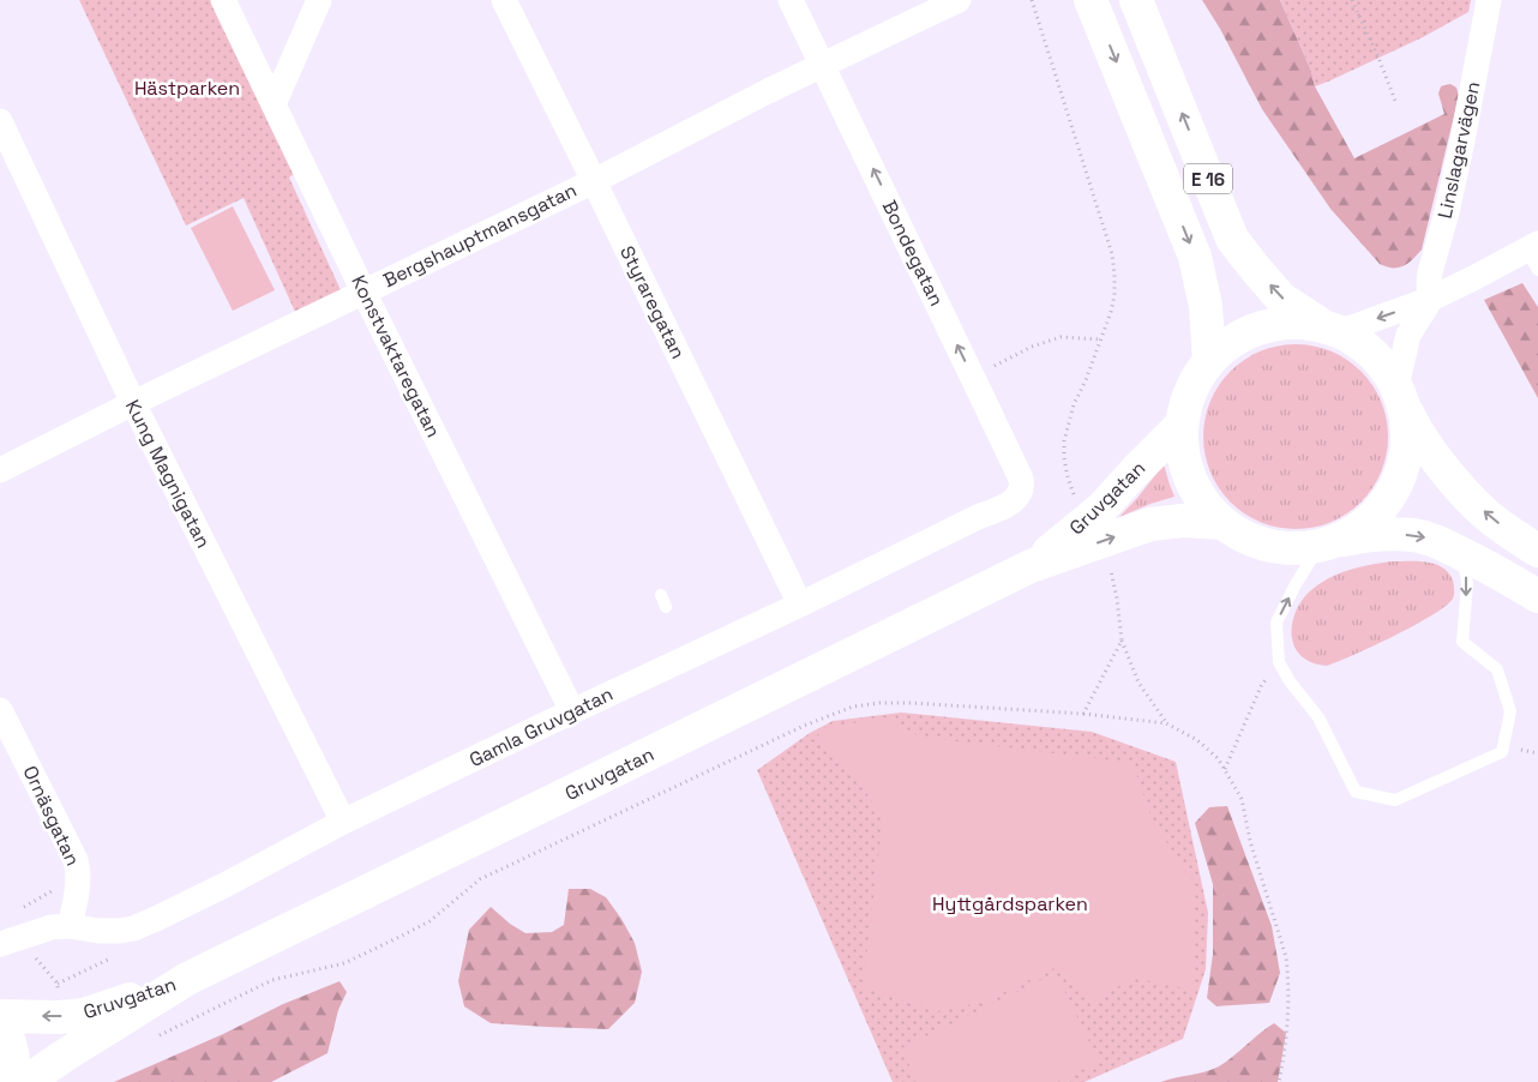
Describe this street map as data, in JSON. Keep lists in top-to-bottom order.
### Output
{
  "streets": {
    "main road": ["E 16", "Gruvgatan"],
    "street": [
      "Linslagarvägen",
      "Bergshauptmansgatan",
      "Bondegatan",
      "Styraregatan",
      "Konstvaktaregatan",
      "Kung Magnigatan",
      "Gamla Gruvgatan",
      "Ornäsgatan"
    ]
  },
  "crossings": [
    ["E 16", "Gruvgatan"],
    ["Bergshauptmansgatan", "Bondegatan"],
    ["Bergshauptmansgatan", "Styraregatan"],
    ["Bergshauptmansgatan", "Konstvaktaregatan"],
    ["Bergshauptmansgatan", "Kung Magnigatan"],
    ["Bondegatan", "Gamla Gruvgatan"],
    ["Styraregatan", "Gamla Gruvgatan"],
    ["Konstvaktaregatan", "Gamla Gruvgatan"],
    ["Kung Magnigatan", "Gamla Gruvgatan"],
    ["Gamla Gruvgatan", "Ornäsgatan"]
  ],
  "one_way": ["Bondegatan"],
  "parks": ["Hästparken", "Hyttgårdsparken"]
}
